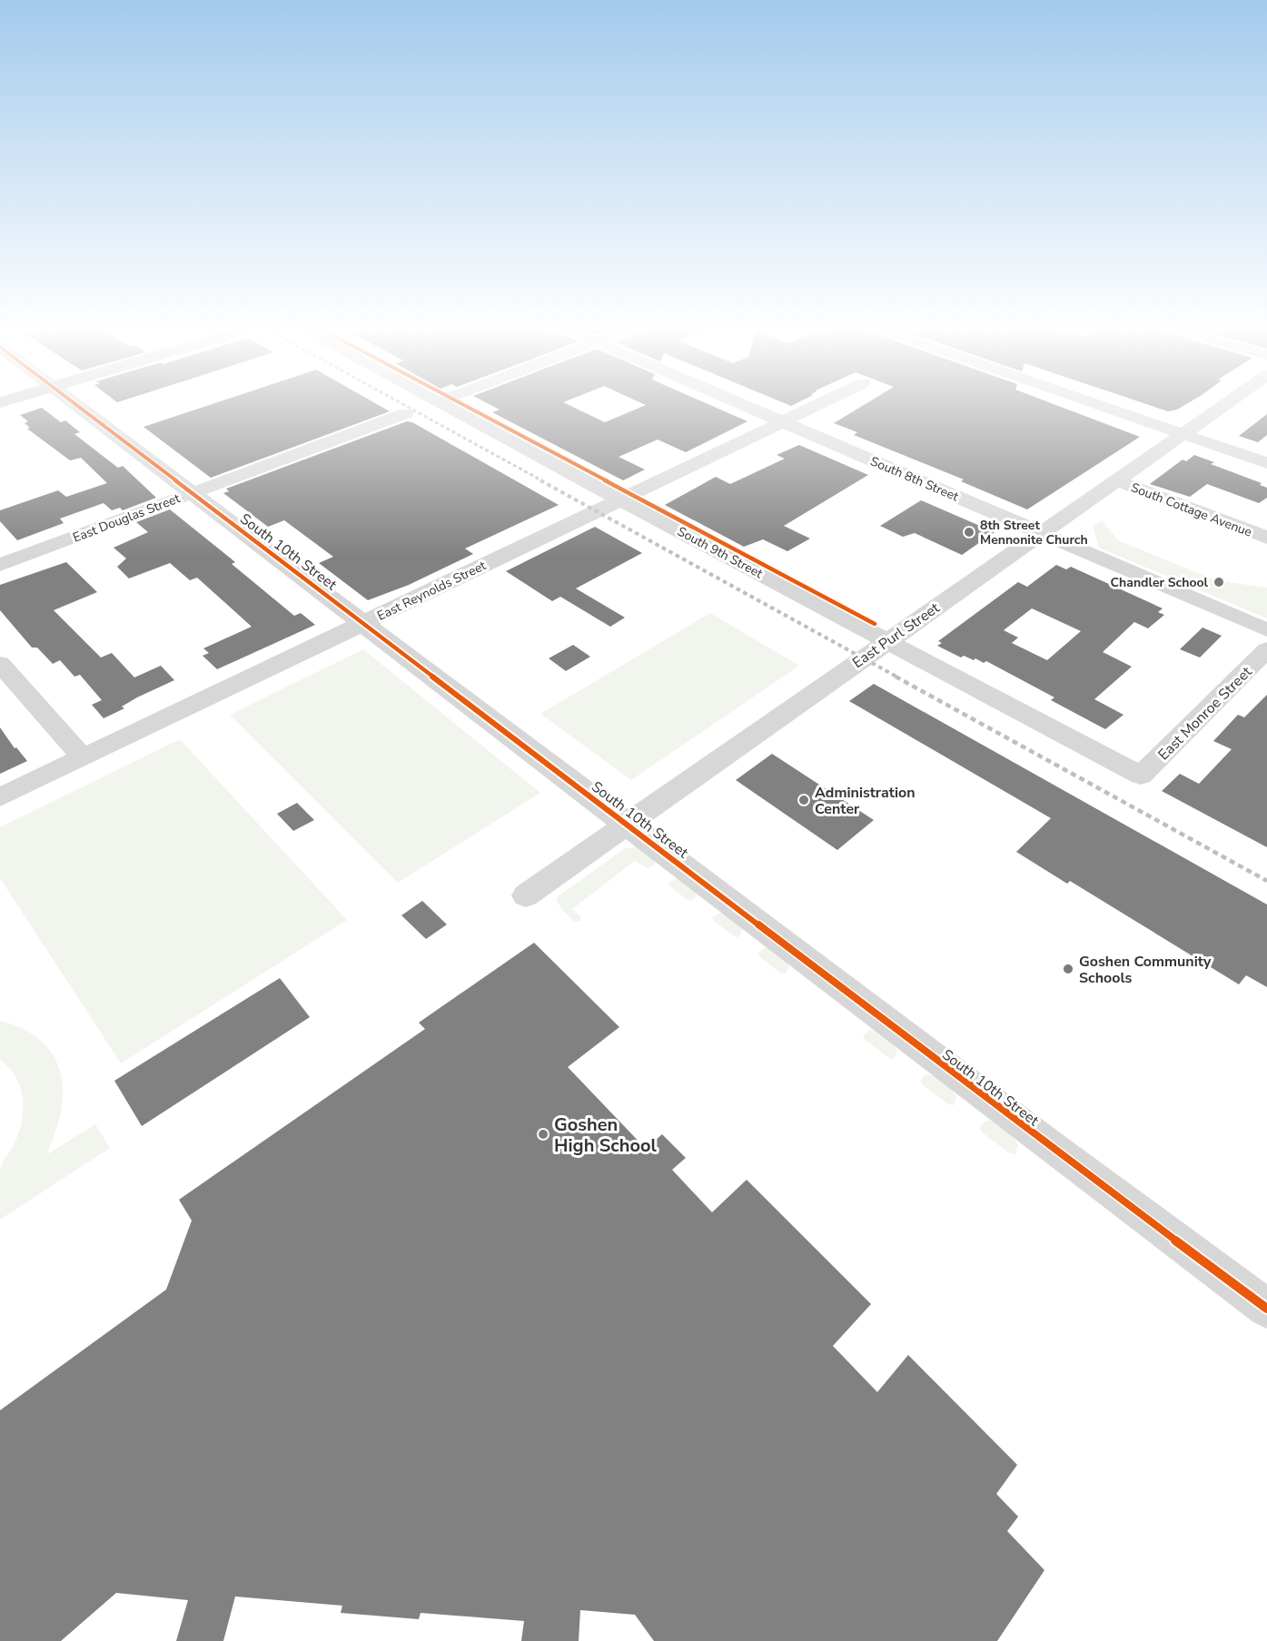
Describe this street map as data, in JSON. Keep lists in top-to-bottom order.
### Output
{
  "streets": {
    "street": [
      "South 8th Street",
      "South Cottage Avenue",
      "East Douglas Street",
      "South 10th Street",
      "South 9th Street",
      "East Reynolds Street",
      "East Purl Street",
      "East Monroe Street"
    ]
  },
  "crossings": [
    ["South 8th Street", "East Reynolds Street"],
    ["South 8th Street", "East Purl Street"],
    ["South Cottage Avenue", "East Purl Street"],
    ["East Douglas Street", "South 10th Street"],
    ["South 10th Street", "East Reynolds Street"],
    ["South 10th Street", "East Purl Street"],
    ["South 9th Street", "East Reynolds Street"],
    ["South 9th Street", "East Purl Street"],
    ["South 9th Street", "East Monroe Street"]
  ],
  "places": [
    "8th Street Mennonite Church",
    "Chandler School",
    "Administration Center",
    "Goshen Community Schools",
    "Goshen High School"
  ]
}
